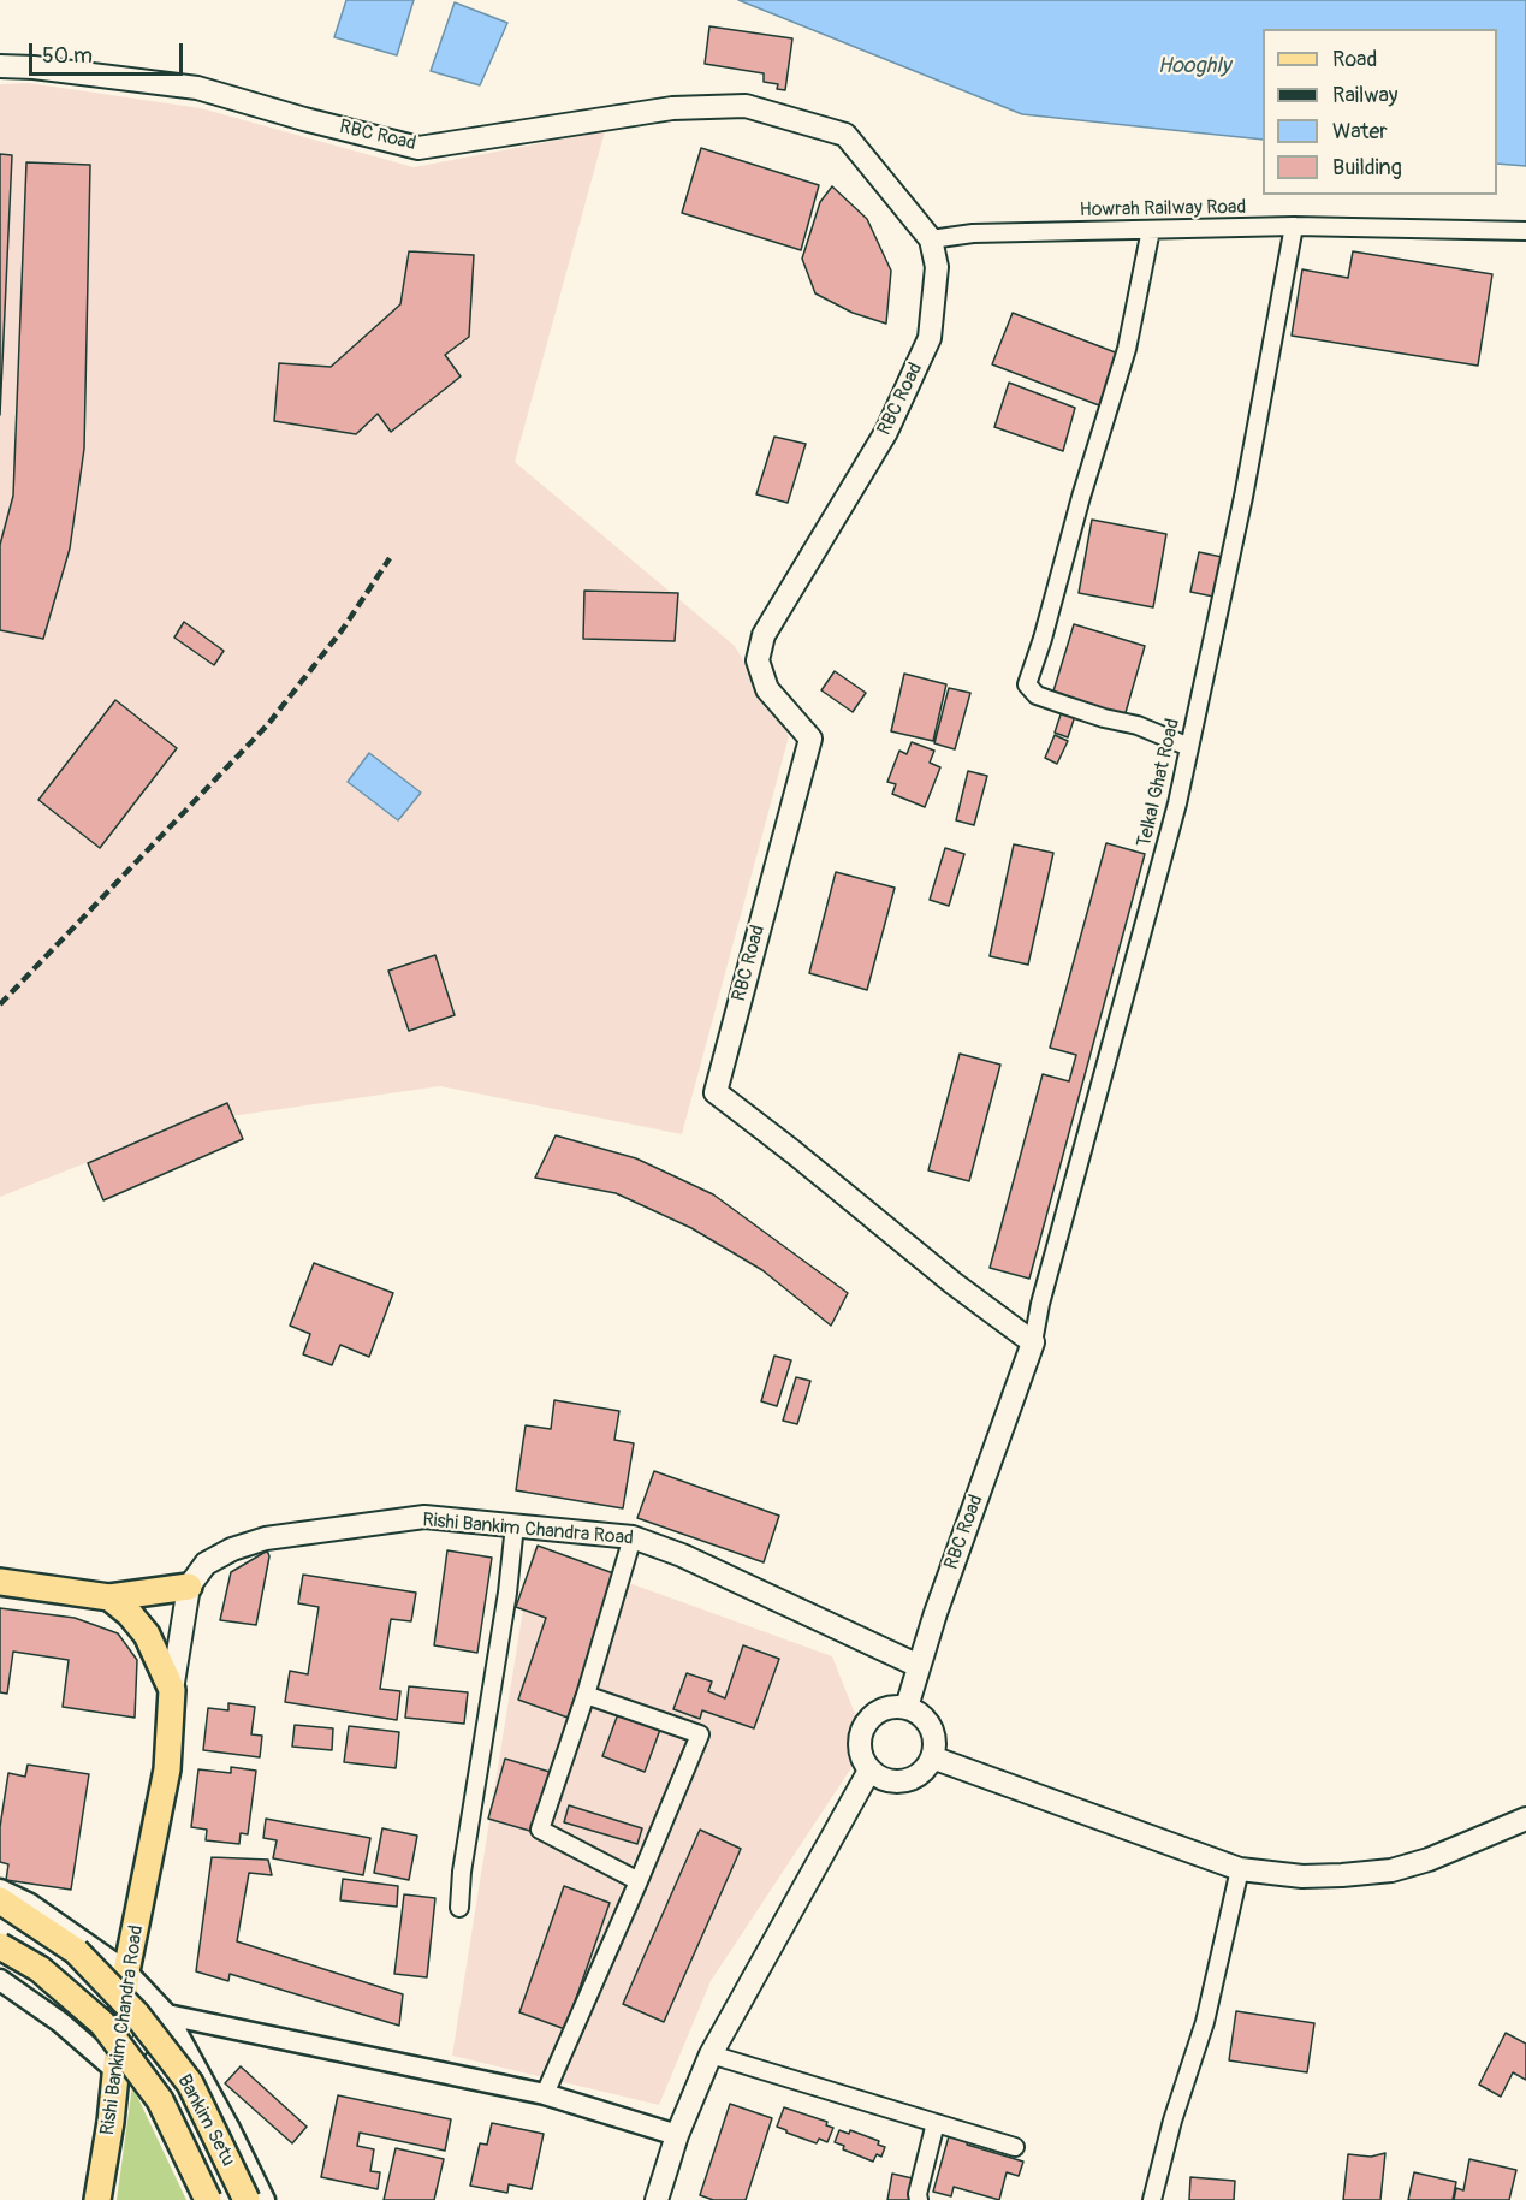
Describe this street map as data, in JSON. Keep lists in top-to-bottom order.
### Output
{
  "streets": {
    "main road": ["RBC Road", "Rishi Bankim Chandra Road", "Bankim Setu"],
    "street": ["Howrah Railway Road", "Telkal Ghat Road"]
  },
  "crossings": [
    ["RBC Road", "Howrah Railway Road"],
    ["RBC Road", "Telkal Ghat Road"],
    ["RBC Road", "Rishi Bankim Chandra Road"],
    ["Howrah Railway Road", "Telkal Ghat Road"]
  ],
  "water": ["Hooghly"],
  "legend": [
    "Road",
    "Railway",
    "Water",
    "Building"
  ],
  "scale_bar": "50 m"
}
